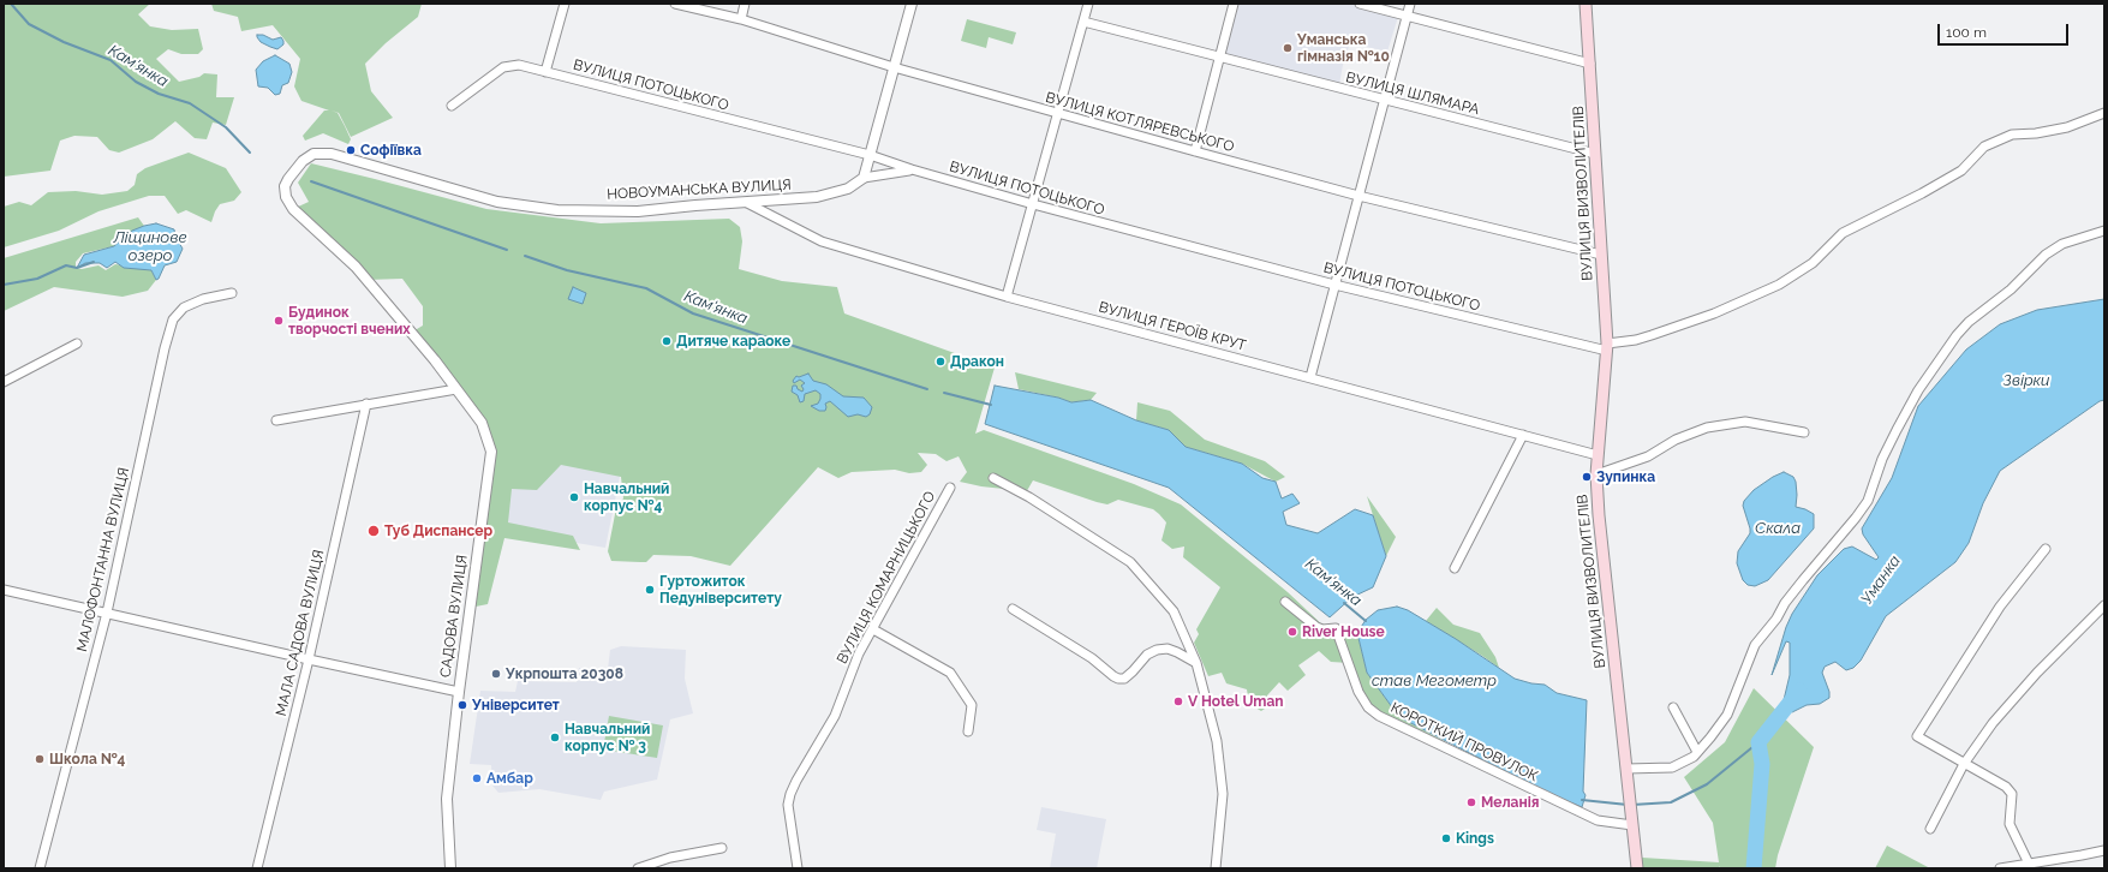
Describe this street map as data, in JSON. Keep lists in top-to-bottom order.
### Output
{
  "streets": {
    "main road": ["ВУЛИЦЯ ВИЗВОЛИТЕЛІВ"],
    "street": [
      "ВУЛИЦЯ ПОТОЦЬКОГО",
      "ВУЛИЦЯ ШЛЯМАРА",
      "ВУЛИЦЯ КОТЛЯРЕВСЬКОГО",
      "НОВОУМАНСЬКА ВУЛИЦЯ",
      "ВУЛИЦЯ ГЕРОЇВ КРУТ",
      "МАЛОФОНТАННА ВУЛИЦЯ",
      "ВУЛИЦЯ КОМАРНИЦЬКОГО",
      "САДОВА ВУЛИЦЯ",
      "МАЛА САДОВА ВУЛИЦЯ",
      "КОРОТКИЙ ПРОВУЛОК"
    ]
  },
  "crossings": [
    ["ВУЛИЦЯ ПОТОЦЬКОГО", "ВУЛИЦЯ ВИЗВОЛИТЕЛІВ"],
    ["ВУЛИЦЯ ШЛЯМАРА", "ВУЛИЦЯ ВИЗВОЛИТЕЛІВ"],
    ["ВУЛИЦЯ КОТЛЯРЕВСЬКОГО", "ВУЛИЦЯ ВИЗВОЛИТЕЛІВ"],
    ["НОВОУМАНСЬКА ВУЛИЦЯ", "ВУЛИЦЯ ГЕРОЇВ КРУТ"],
    ["НОВОУМАНСЬКА ВУЛИЦЯ", "САДОВА ВУЛИЦЯ"],
    ["ВУЛИЦЯ ВИЗВОЛИТЕЛІВ", "ВУЛИЦЯ ГЕРОЇВ КРУТ"],
    ["ВУЛИЦЯ ВИЗВОЛИТЕЛІВ", "КОРОТКИЙ ПРОВУЛОК"]
  ],
  "water": [
    "Кам'янка",
    "Ліщинове озеро",
    "Звірки",
    "Скала",
    "Уманка",
    "став Мегометр"
  ],
  "places": [
    "Уманська гімназія №10",
    "Софіївка",
    "Будинок творчості вчених",
    "Дитяче караоке",
    "Дракон",
    "Зупинка",
    "Навчальний корпус №4",
    "Туб Диспансер",
    "Гуртожиток Педуніверситету",
    "River House",
    "Укрпошта 20308",
    "V Hotel Uman",
    "Університет",
    "Навчальний корпус № 3",
    "Школа №4",
    "Амбар",
    "Меланія",
    "Kings"
  ],
  "scale_bar": "100 m"
}
